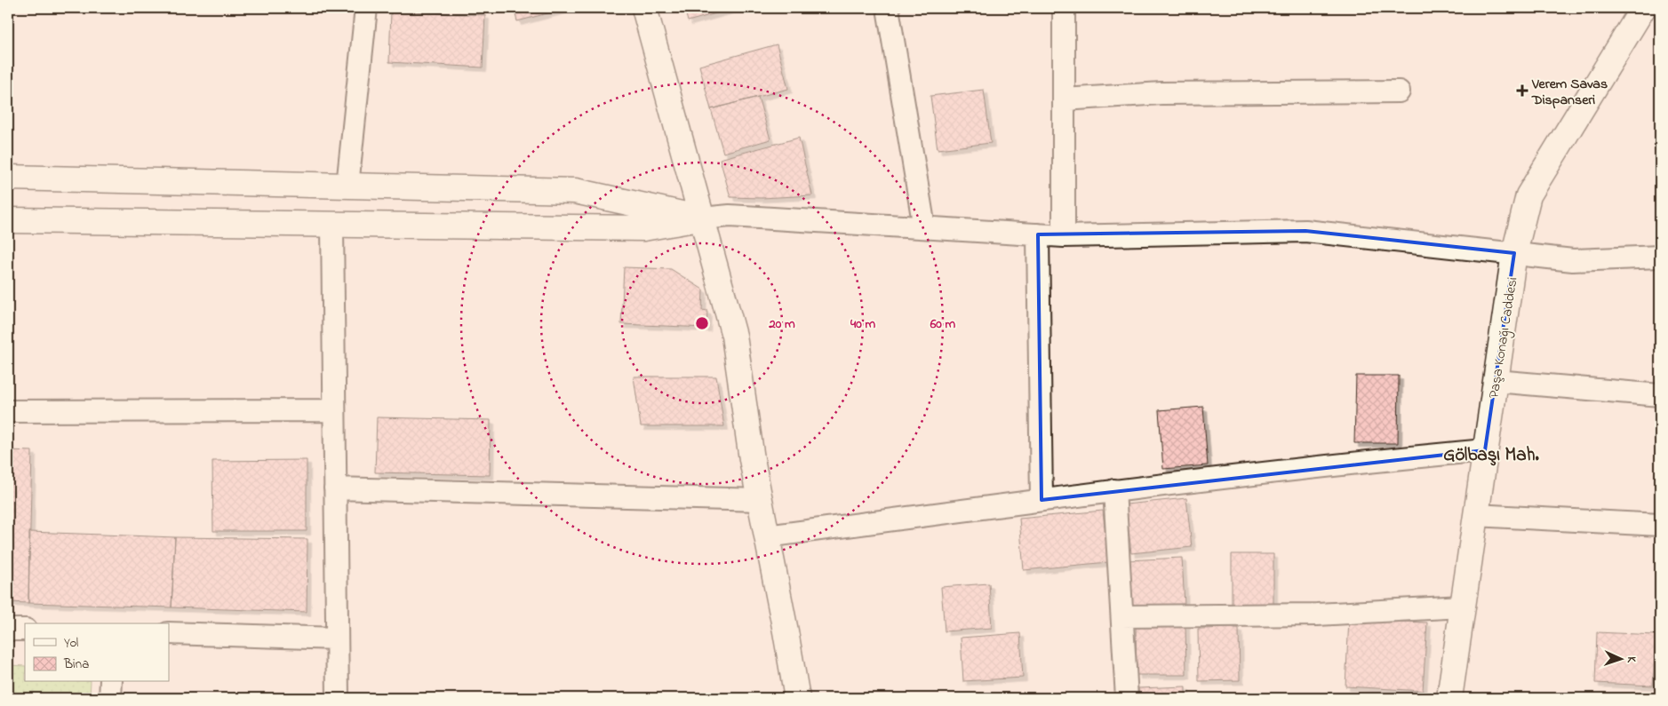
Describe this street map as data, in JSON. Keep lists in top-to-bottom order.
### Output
{
  "streets": {
    "street": ["Paşa Konağı Caddesi"]
  },
  "districts": ["Gölbaşı Mah."],
  "places": {
    "health": ["Verem Savas Dispanseri"]
  },
  "legend": ["Yol", "Bina"],
  "north": "right",
  "rings": ["20 m", "40 m", "60 m"]
}
